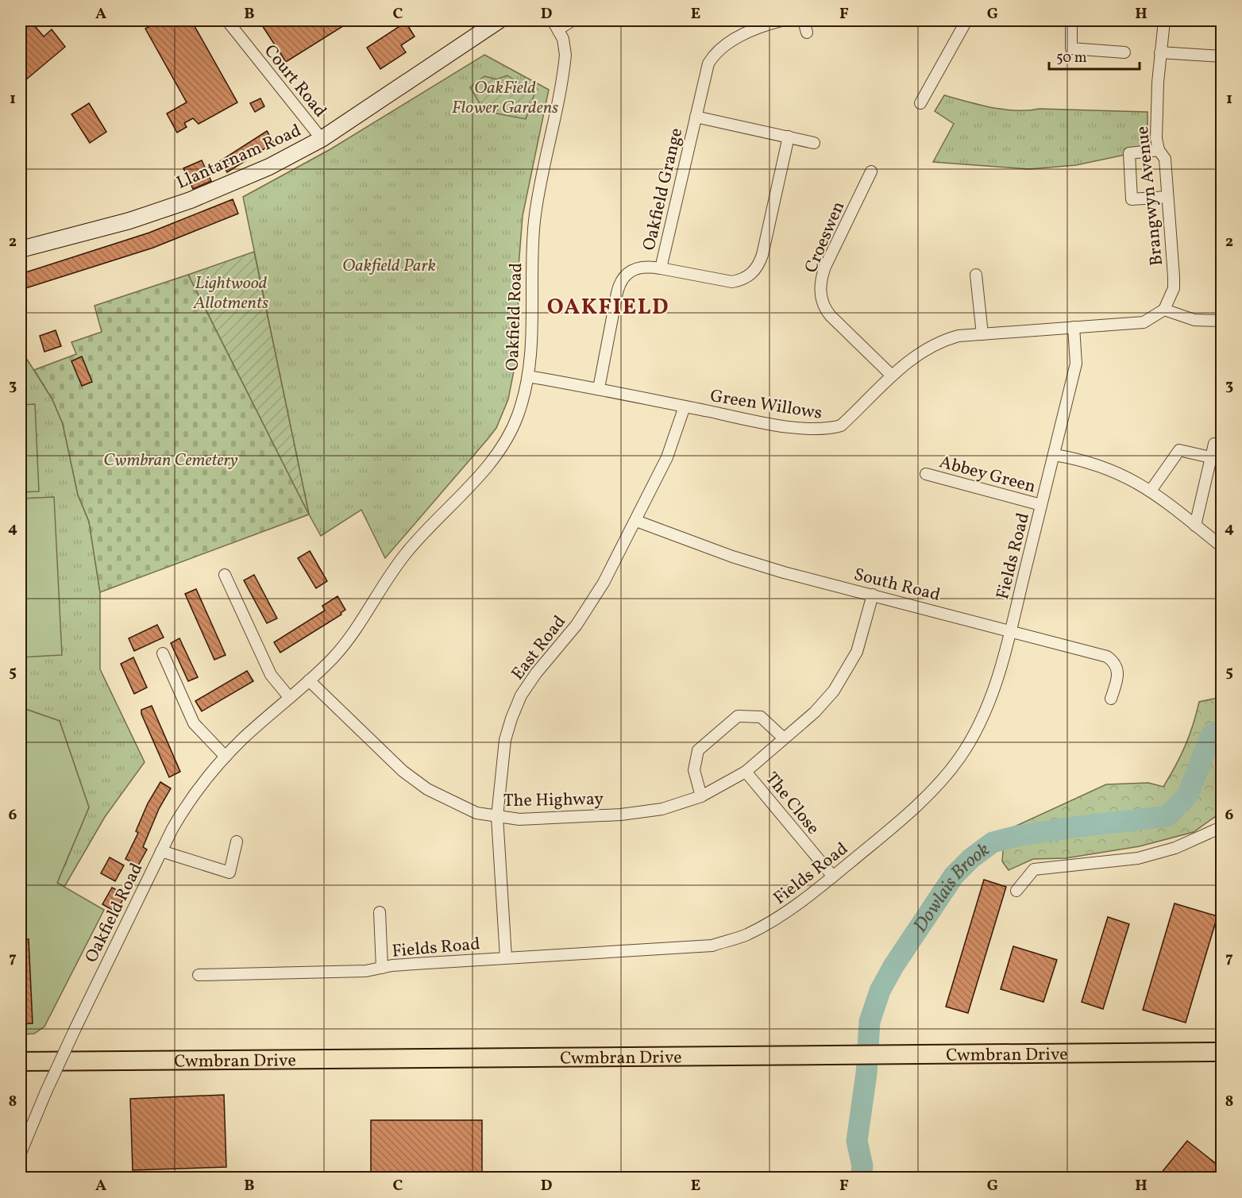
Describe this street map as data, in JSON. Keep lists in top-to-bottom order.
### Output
{
  "streets": {
    "main road": ["Cwmbran Drive"],
    "street": [
      "Court Road",
      "Llantarnam Road",
      "Oakfield Grange",
      "Brangwyn Avenue",
      "Croeswen",
      "Oakfield Road",
      "Green Willows",
      "Abbey Green",
      "Fields Road",
      "South Road",
      "East Road",
      "The Highway",
      "The Close"
    ]
  },
  "crossings": [
    ["Court Road", "Llantarnam Road"],
    ["Oakfield Grange", "Green Willows"],
    ["Brangwyn Avenue", "Green Willows"],
    ["Croeswen", "Green Willows"],
    ["Oakfield Road", "Green Willows"],
    ["Oakfield Road", "The Highway"],
    ["Green Willows", "Fields Road"],
    ["Green Willows", "East Road"],
    ["Abbey Green", "Fields Road"],
    ["Fields Road", "South Road"],
    ["Fields Road", "East Road"],
    ["Fields Road", "The Close"],
    ["South Road", "East Road"],
    ["South Road", "The Highway"],
    ["East Road", "The Highway"],
    ["The Highway", "The Close"]
  ],
  "districts": ["OAKFIELD"],
  "water": ["Dowlais Brook"],
  "parks": [
    "OakField Flower Gardens",
    "Oakfield Park",
    "Lightwood Allotments",
    "Cwmbran Cemetery"
  ],
  "scale_bar": "50 m",
  "grid": {
    "columns": [
      "A",
      "B",
      "C",
      "D",
      "E",
      "F",
      "G",
      "H"
    ],
    "rows": [
      "1",
      "2",
      "3",
      "4",
      "5",
      "6",
      "7",
      "8"
    ]
  }
}
